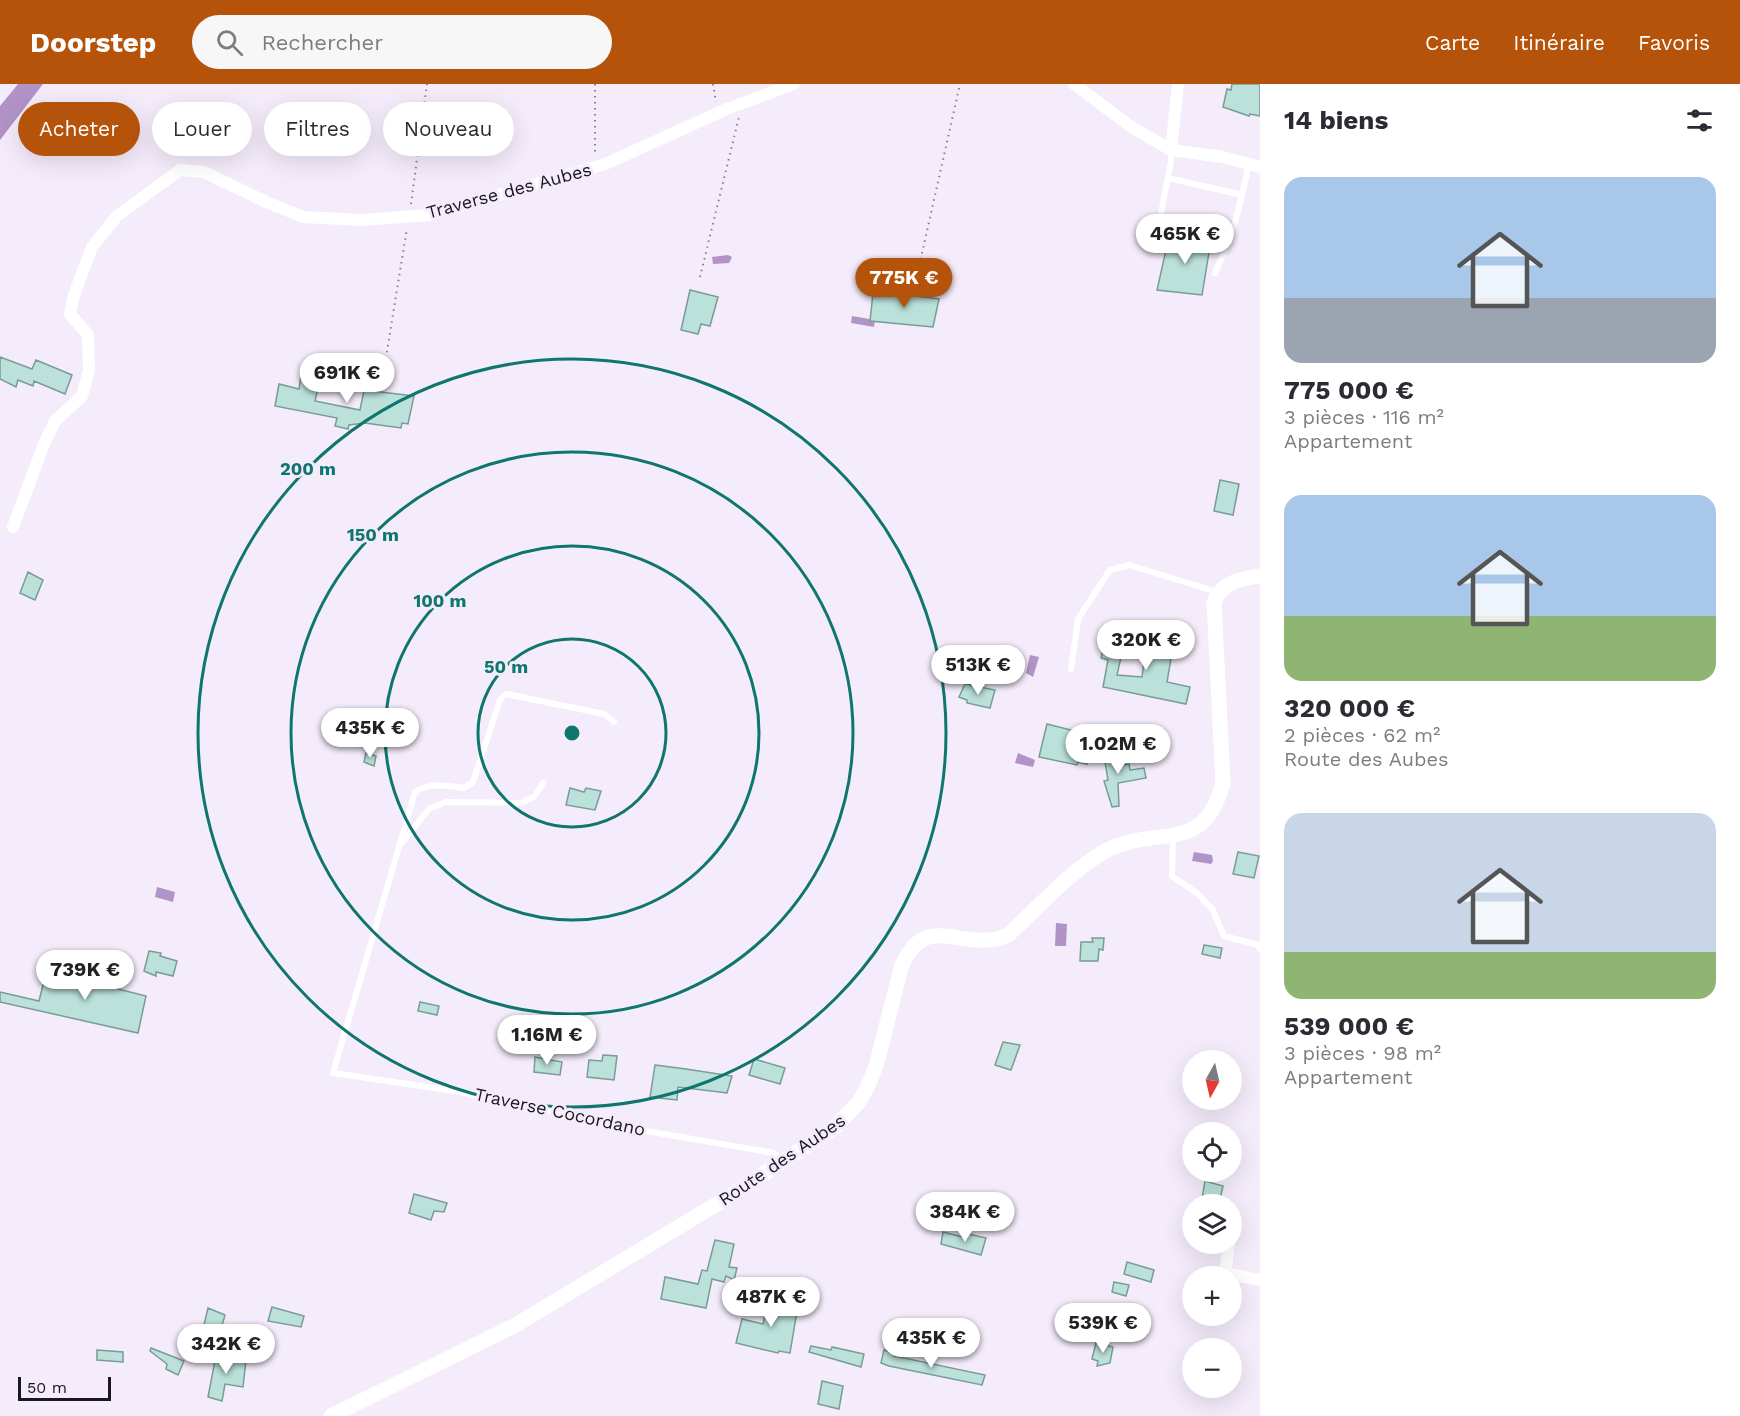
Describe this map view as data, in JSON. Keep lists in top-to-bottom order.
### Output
{
  "streets": {
    "street": ["Traverse des Aubes", "Route des Aubes"],
    "lane": ["Traverse Cocordano"]
  },
  "crossings": [
    ["Traverse Cocordano", "Route des Aubes"]
  ],
  "scale_bar": "50 m",
  "north": "bottom",
  "page": {
    "header": "Doorstep",
    "search": "Rechercher",
    "nav": ["Carte", "Itinéraire", "Favoris"],
    "heading": "14 biens",
    "chip": [
      "Acheter",
      "Louer",
      "Filtres",
      "Nouveau"
    ],
    "list": [
      {
        "name": "775 000 €",
        "note": "3 pièces · 116 m² · Appartement"
      },
      {
        "name": "320 000 €",
        "note": "2 pièces · 62 m² · Route des Aubes"
      },
      {
        "name": "539 000 €",
        "note": "3 pièces · 98 m² · Appartement"
      }
    ],
    "price": [
      "465K €",
      "775K €",
      "691K €",
      "320K €",
      "513K €",
      "435K €",
      "1.02M €",
      "739K €",
      "1.16M €",
      "384K €",
      "487K €",
      "539K €",
      "435K €",
      "342K €"
    ],
    "map_buttons": ["+", "−"],
    "scale": "50 m"
  },
  "rings": [
    "200 m",
    "150 m",
    "100 m",
    "50 m"
  ]
}
